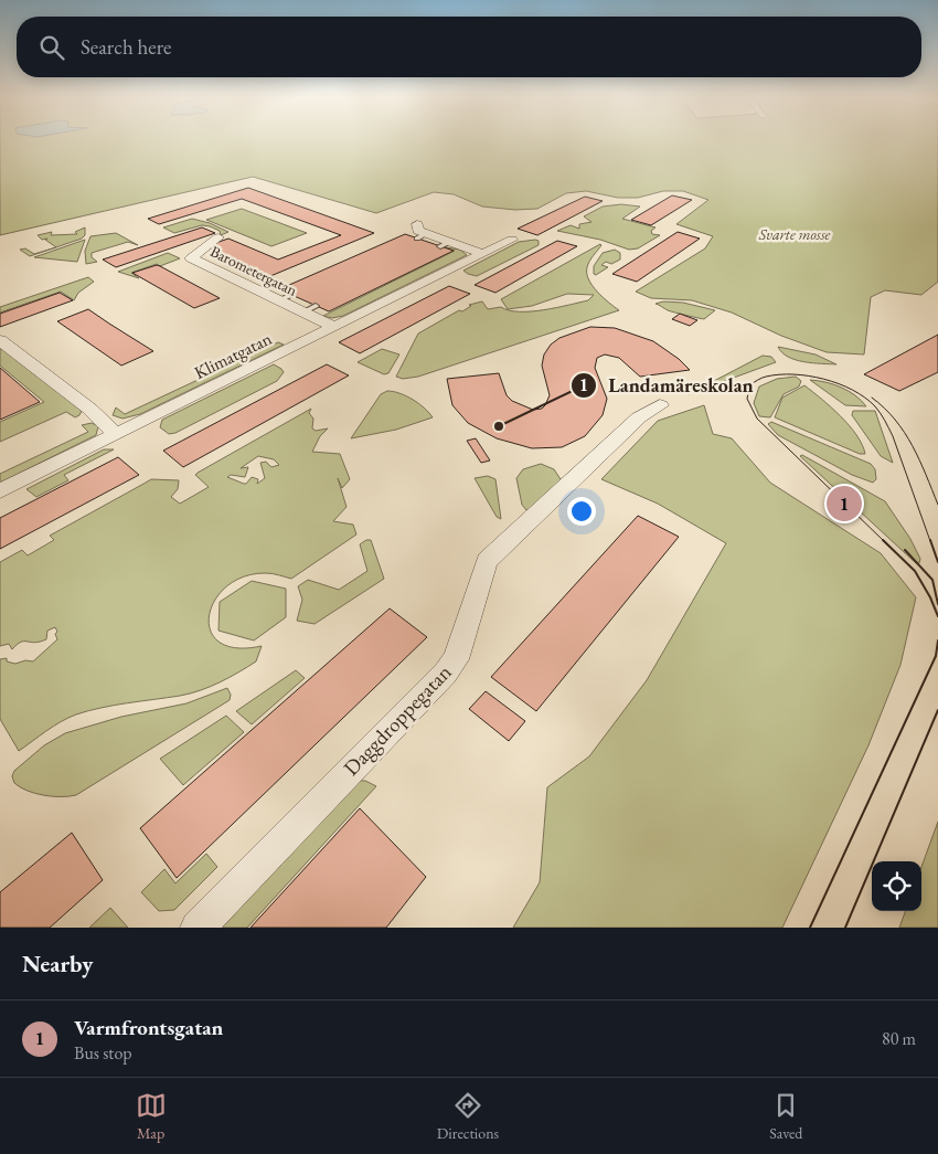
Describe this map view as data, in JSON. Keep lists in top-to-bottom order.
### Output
{
  "streets": {
    "street": ["Barometergatan", "Klimatgatan", "Daggdroppegatan"]
  },
  "crossings": [
    ["Barometergatan", "Klimatgatan"]
  ],
  "parks": ["Svarte mosse"],
  "places": ["Landamäreskolan"],
  "page": {
    "search": "Search here",
    "pins": "1",
    "heading": "Nearby",
    "list": [
      {
        "mark": "1",
        "name": "Varmfrontsgatan",
        "note": "Bus stop",
        "value": "80 m"
      }
    ],
    "nav": ["Map", "Directions", "Saved"]
  }
}
